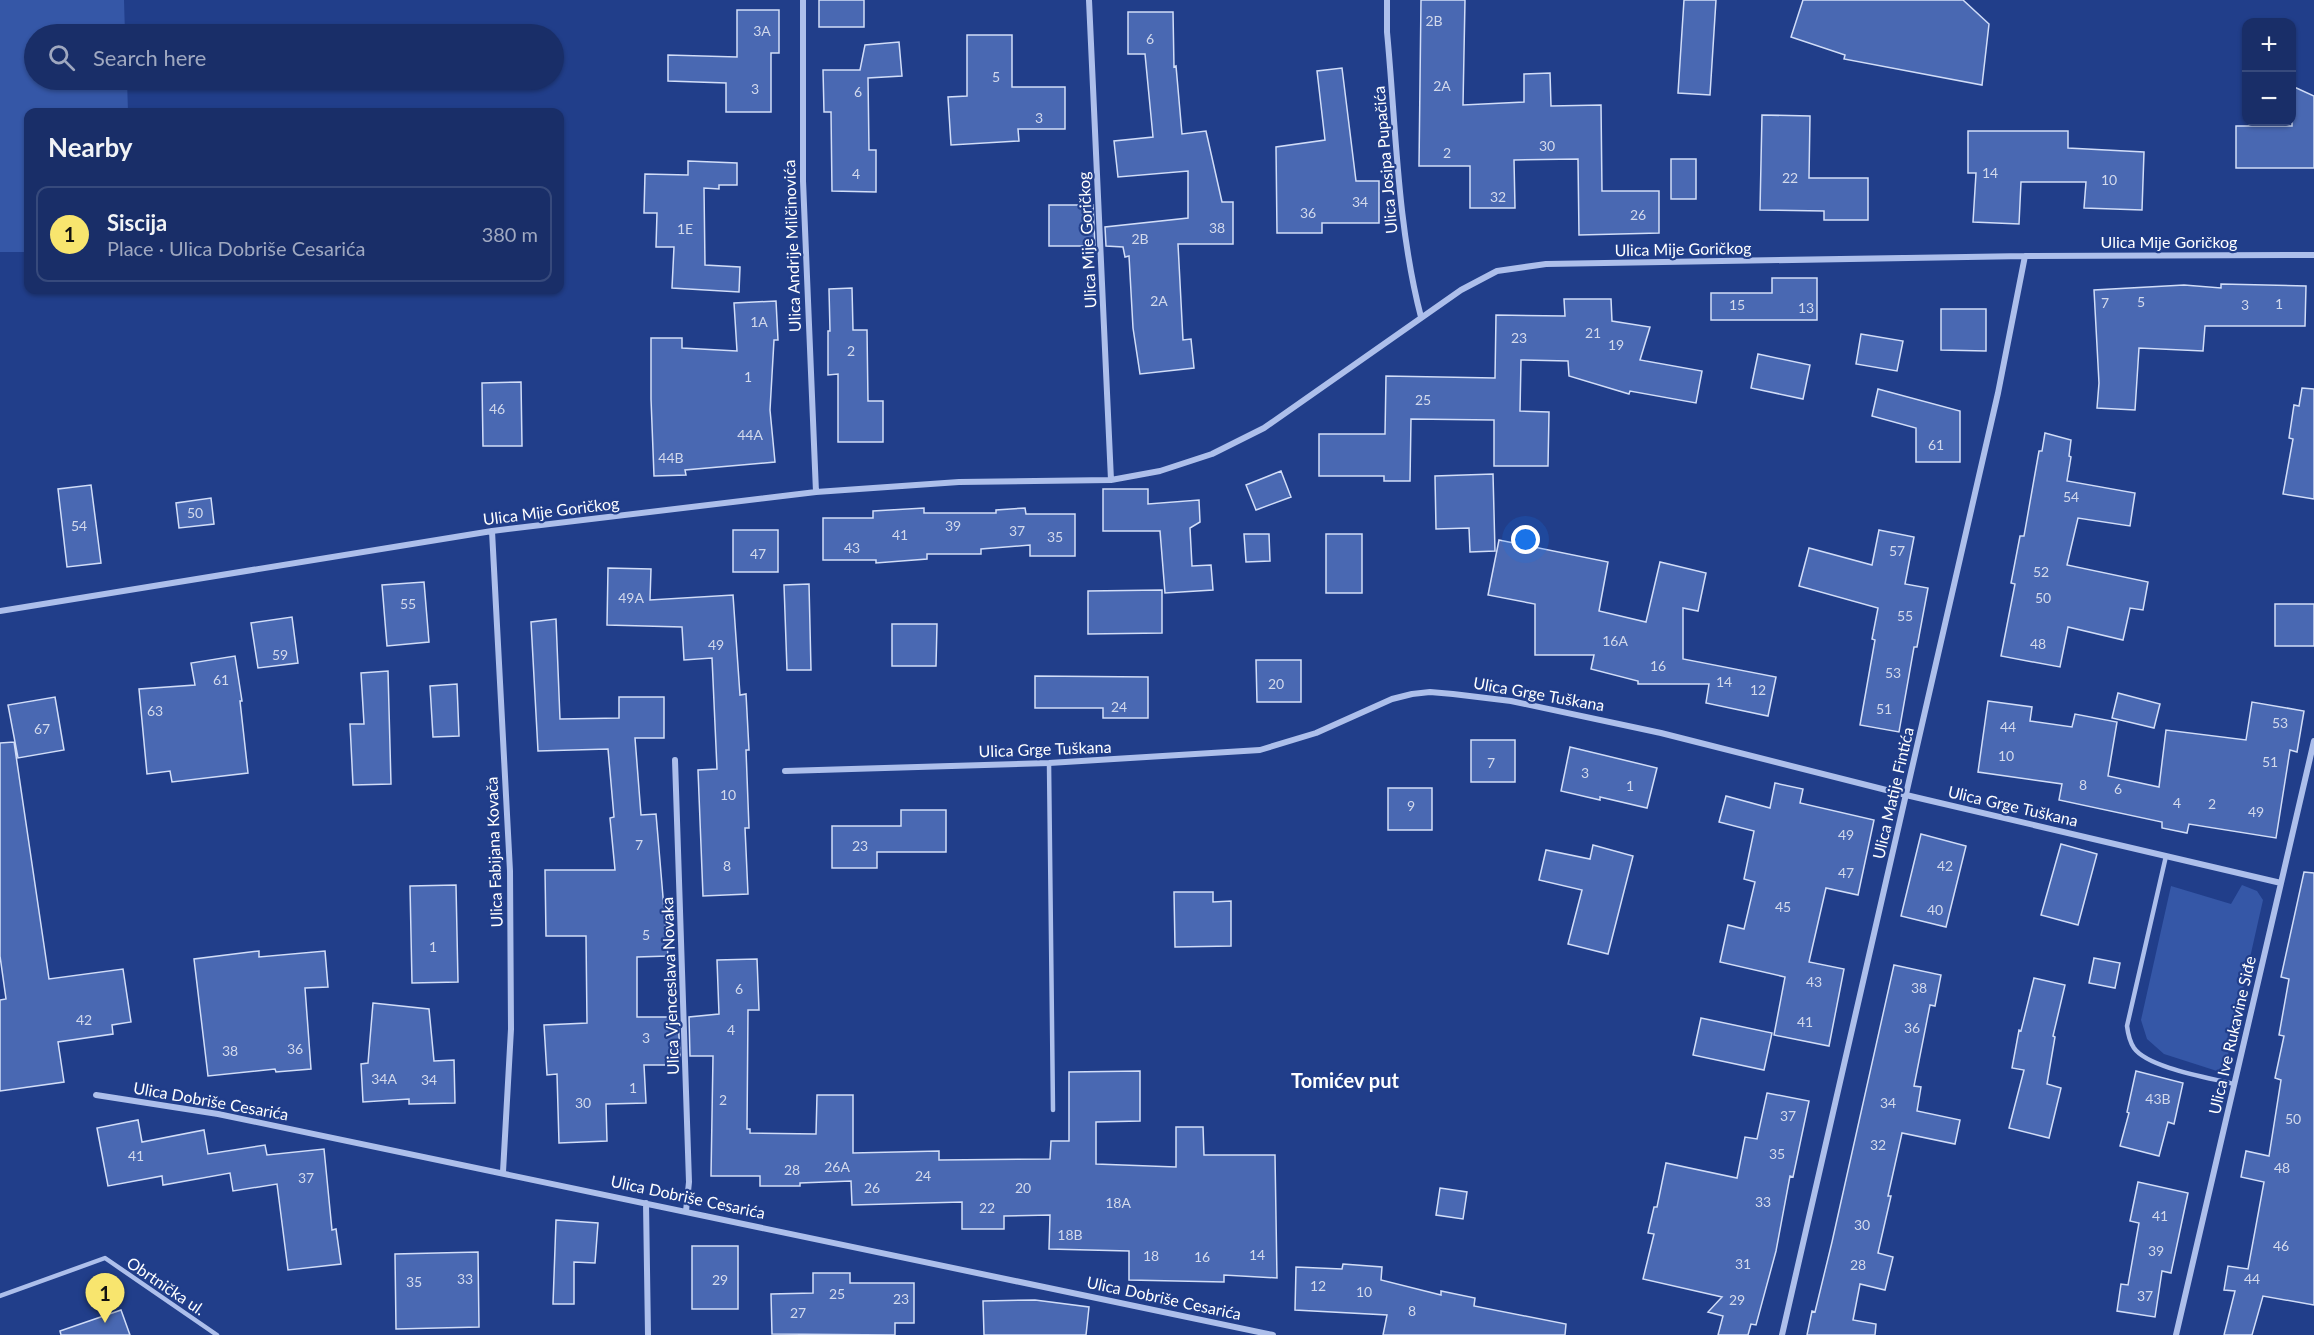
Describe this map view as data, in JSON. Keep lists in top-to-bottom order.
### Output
{
  "streets": {
    "street": [
      "Ulica Josipa Pupačića",
      "Ulica Mije Goričkog",
      "Ulica Andrije Milčinovića",
      "Ulica Grge Tuškana",
      "Ulica Matije Fintića",
      "Ulica Fabijana Kovača",
      "Ulica Vjenceslava Novaka",
      "Ulica Ive Rukavine Siđe",
      "Ulica Dobriše Cesarića"
    ],
    "lane": ["Obrtnička ul."]
  },
  "crossings": [
    ["Ulica Josipa Pupačića", "Ulica Mije Goričkog"],
    ["Ulica Mije Goričkog", "Ulica Andrije Milčinovića"],
    ["Ulica Mije Goričkog", "Ulica Matije Fintića"],
    ["Ulica Mije Goričkog", "Ulica Fabijana Kovača"],
    ["Ulica Grge Tuškana", "Ulica Matije Fintića"],
    ["Ulica Grge Tuškana", "Ulica Ive Rukavine Siđe"],
    ["Ulica Fabijana Kovača", "Ulica Dobriše Cesarića"],
    ["Ulica Vjenceslava Novaka", "Ulica Dobriše Cesarića"]
  ],
  "districts": ["Tomićev put"],
  "house_numbers": [
    "2B",
    "3A",
    "6",
    "5",
    "2A",
    "3",
    "6",
    "3",
    "30",
    "2",
    "14",
    "4",
    "22",
    "10",
    "32",
    "34",
    "36",
    "26",
    "38",
    "1E",
    "2B",
    "2A",
    "5",
    "7",
    "1",
    "15",
    "3",
    "13",
    "1A",
    "21",
    "23",
    "19",
    "2",
    "1",
    "25",
    "46",
    "44A",
    "61",
    "44B",
    "54",
    "50",
    "54",
    "39",
    "37",
    "41",
    "35",
    "43",
    "57",
    "47",
    "52",
    "49A",
    "50",
    "55",
    "55",
    "16A",
    "48",
    "49",
    "59",
    "16",
    "53",
    "61",
    "14",
    "20",
    "12",
    "24",
    "51",
    "63",
    "53",
    "44",
    "67",
    "10",
    "51",
    "7",
    "3",
    "8",
    "1",
    "6",
    "10",
    "4",
    "2",
    "9",
    "49",
    "49",
    "7",
    "23",
    "8",
    "42",
    "47",
    "45",
    "40",
    "5",
    "1",
    "43",
    "38",
    "6",
    "42",
    "41",
    "36",
    "4",
    "3",
    "36",
    "38",
    "34A",
    "34",
    "1",
    "43B",
    "2",
    "30",
    "34",
    "37",
    "50",
    "32",
    "35",
    "41",
    "26A",
    "48",
    "28",
    "24",
    "37",
    "26",
    "20",
    "33",
    "18A",
    "22",
    "41",
    "30",
    "18B",
    "46",
    "39",
    "14",
    "18",
    "16",
    "31",
    "28",
    "33",
    "44",
    "29",
    "35",
    "12",
    "10",
    "25",
    "37",
    "23",
    "29",
    "8",
    "27"
  ],
  "page": {
    "map_buttons": ["+", "−"],
    "search": "Search here",
    "heading": "Nearby",
    "list": [
      {
        "mark": "1",
        "name": "Siscija",
        "note": "Place · Ulica Dobriše Cesarića",
        "value": "380 m"
      }
    ],
    "pins": "1"
  }
}
